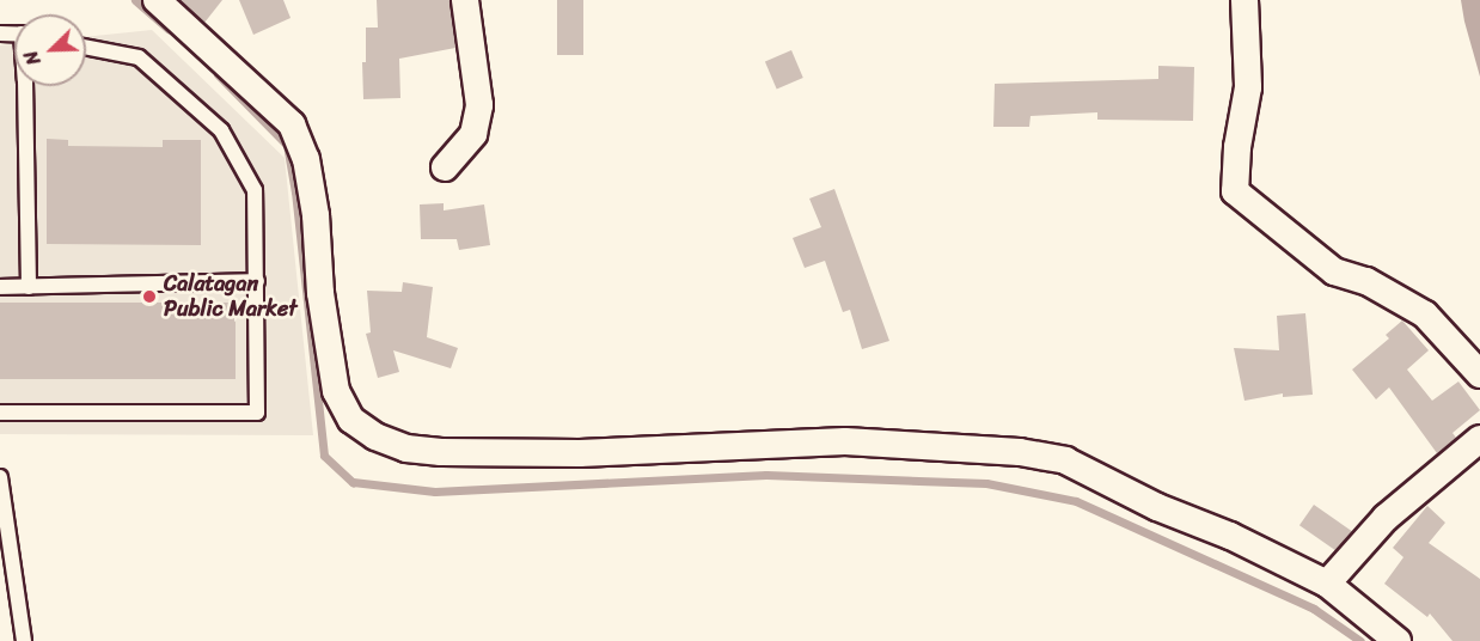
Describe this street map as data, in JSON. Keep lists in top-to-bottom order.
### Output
{
  "places": ["Calatagan Public Market"],
  "north": "bottom left"
}
